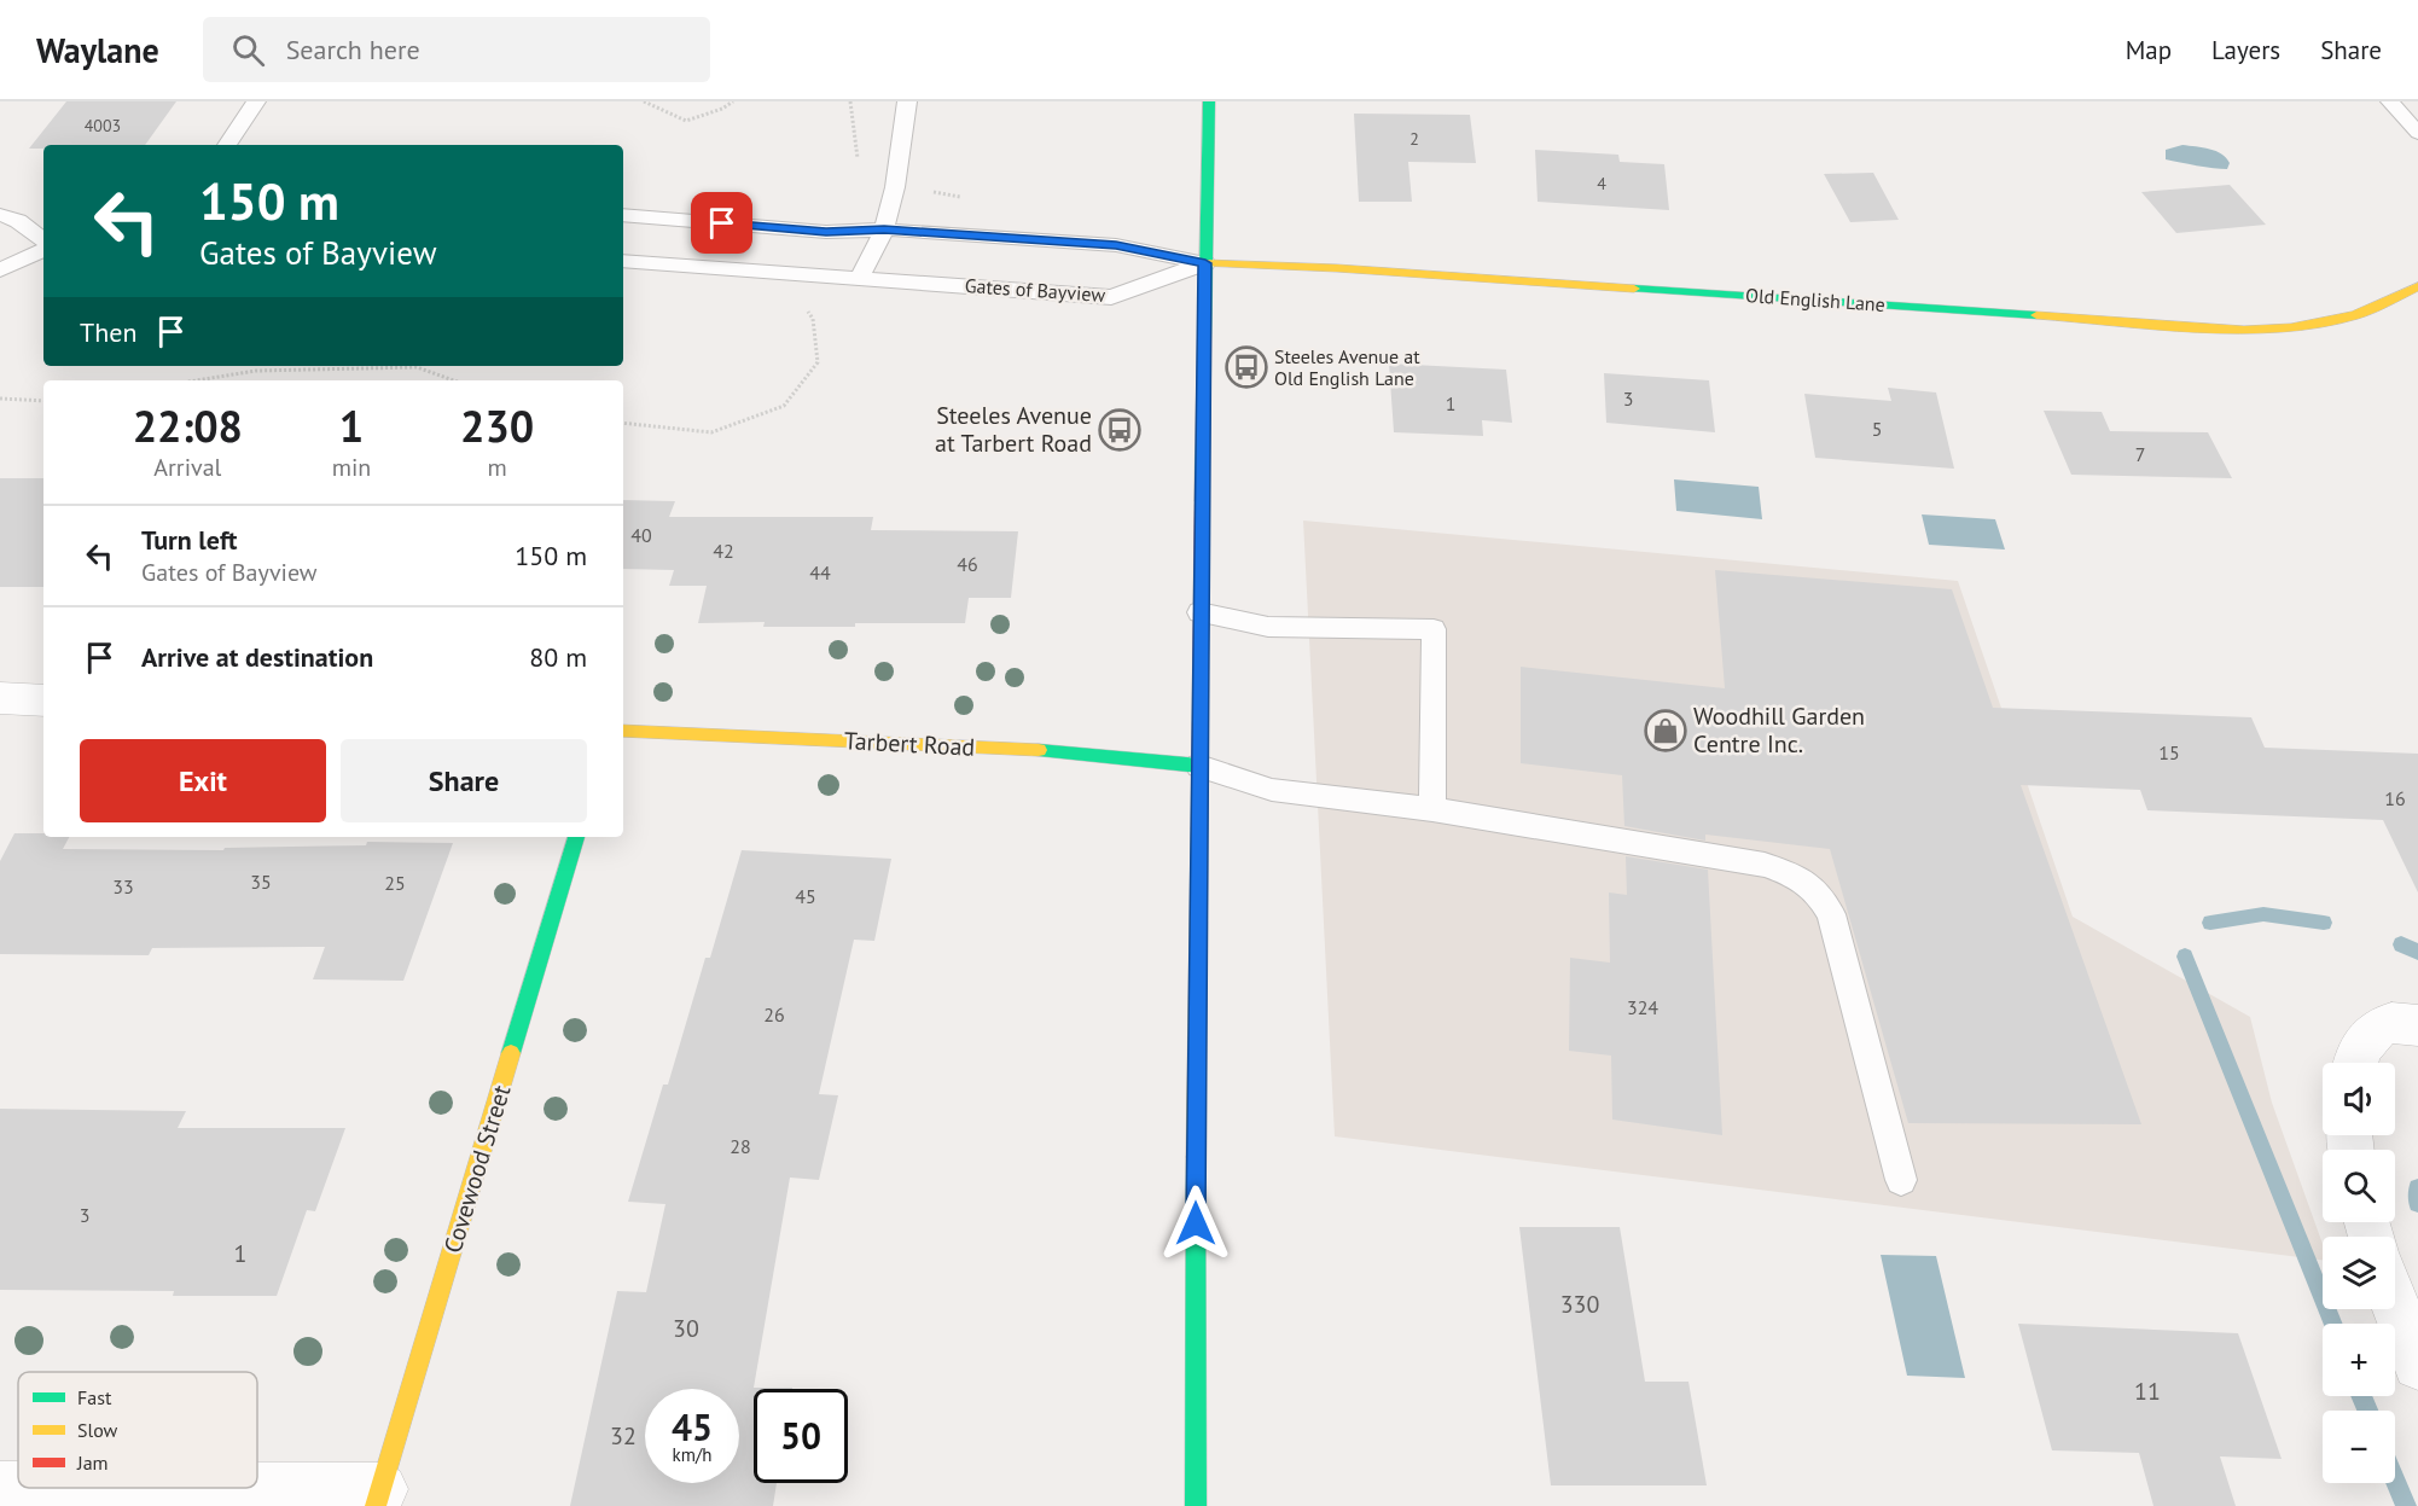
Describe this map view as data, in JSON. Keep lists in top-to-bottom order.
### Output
{
  "streets": {
    "street": ["Old English Lane", "Tarbert Road", "Covewood Street"],
    "lane": ["Gates of Bayview"]
  },
  "crossings": [
    ["Gates of Bayview", "Old English Lane"]
  ],
  "places": {
    "bus stop": ["Steeles Avenue at Old English Lane", "Steeles Avenue at Tarbert Road"],
    "shop": ["Woodhill Garden Centre Inc."]
  },
  "house_numbers": [
    "4003",
    "2",
    "4",
    "3",
    "1",
    "5",
    "7",
    "40",
    "42",
    "46",
    "44",
    "15",
    "16",
    "35",
    "25",
    "33",
    "45",
    "324",
    "26",
    "28",
    "3",
    "1",
    "330",
    "30",
    "11",
    "32"
  ],
  "legend": ["Fast", "Slow", "Jam"],
  "page": {
    "header": "Waylane",
    "search": "Search here",
    "nav": ["Map", "Layers", "Share"],
    "turn": ["150 m", "Gates of Bayview"],
    "then": "Then",
    "eta": [
      "22:08",
      "Arrival",
      "1",
      "min",
      "230",
      "m"
    ],
    "list": [
      {
        "name": "Turn left",
        "note": "Gates of Bayview",
        "value": "150 m"
      },
      {
        "name": "Arrive at destination",
        "value": "80 m"
      }
    ],
    "buttons": ["Exit", "Share"],
    "map_buttons": ["+", "−"],
    "speed": "45 km/h",
    "limit": "50"
  }
}
